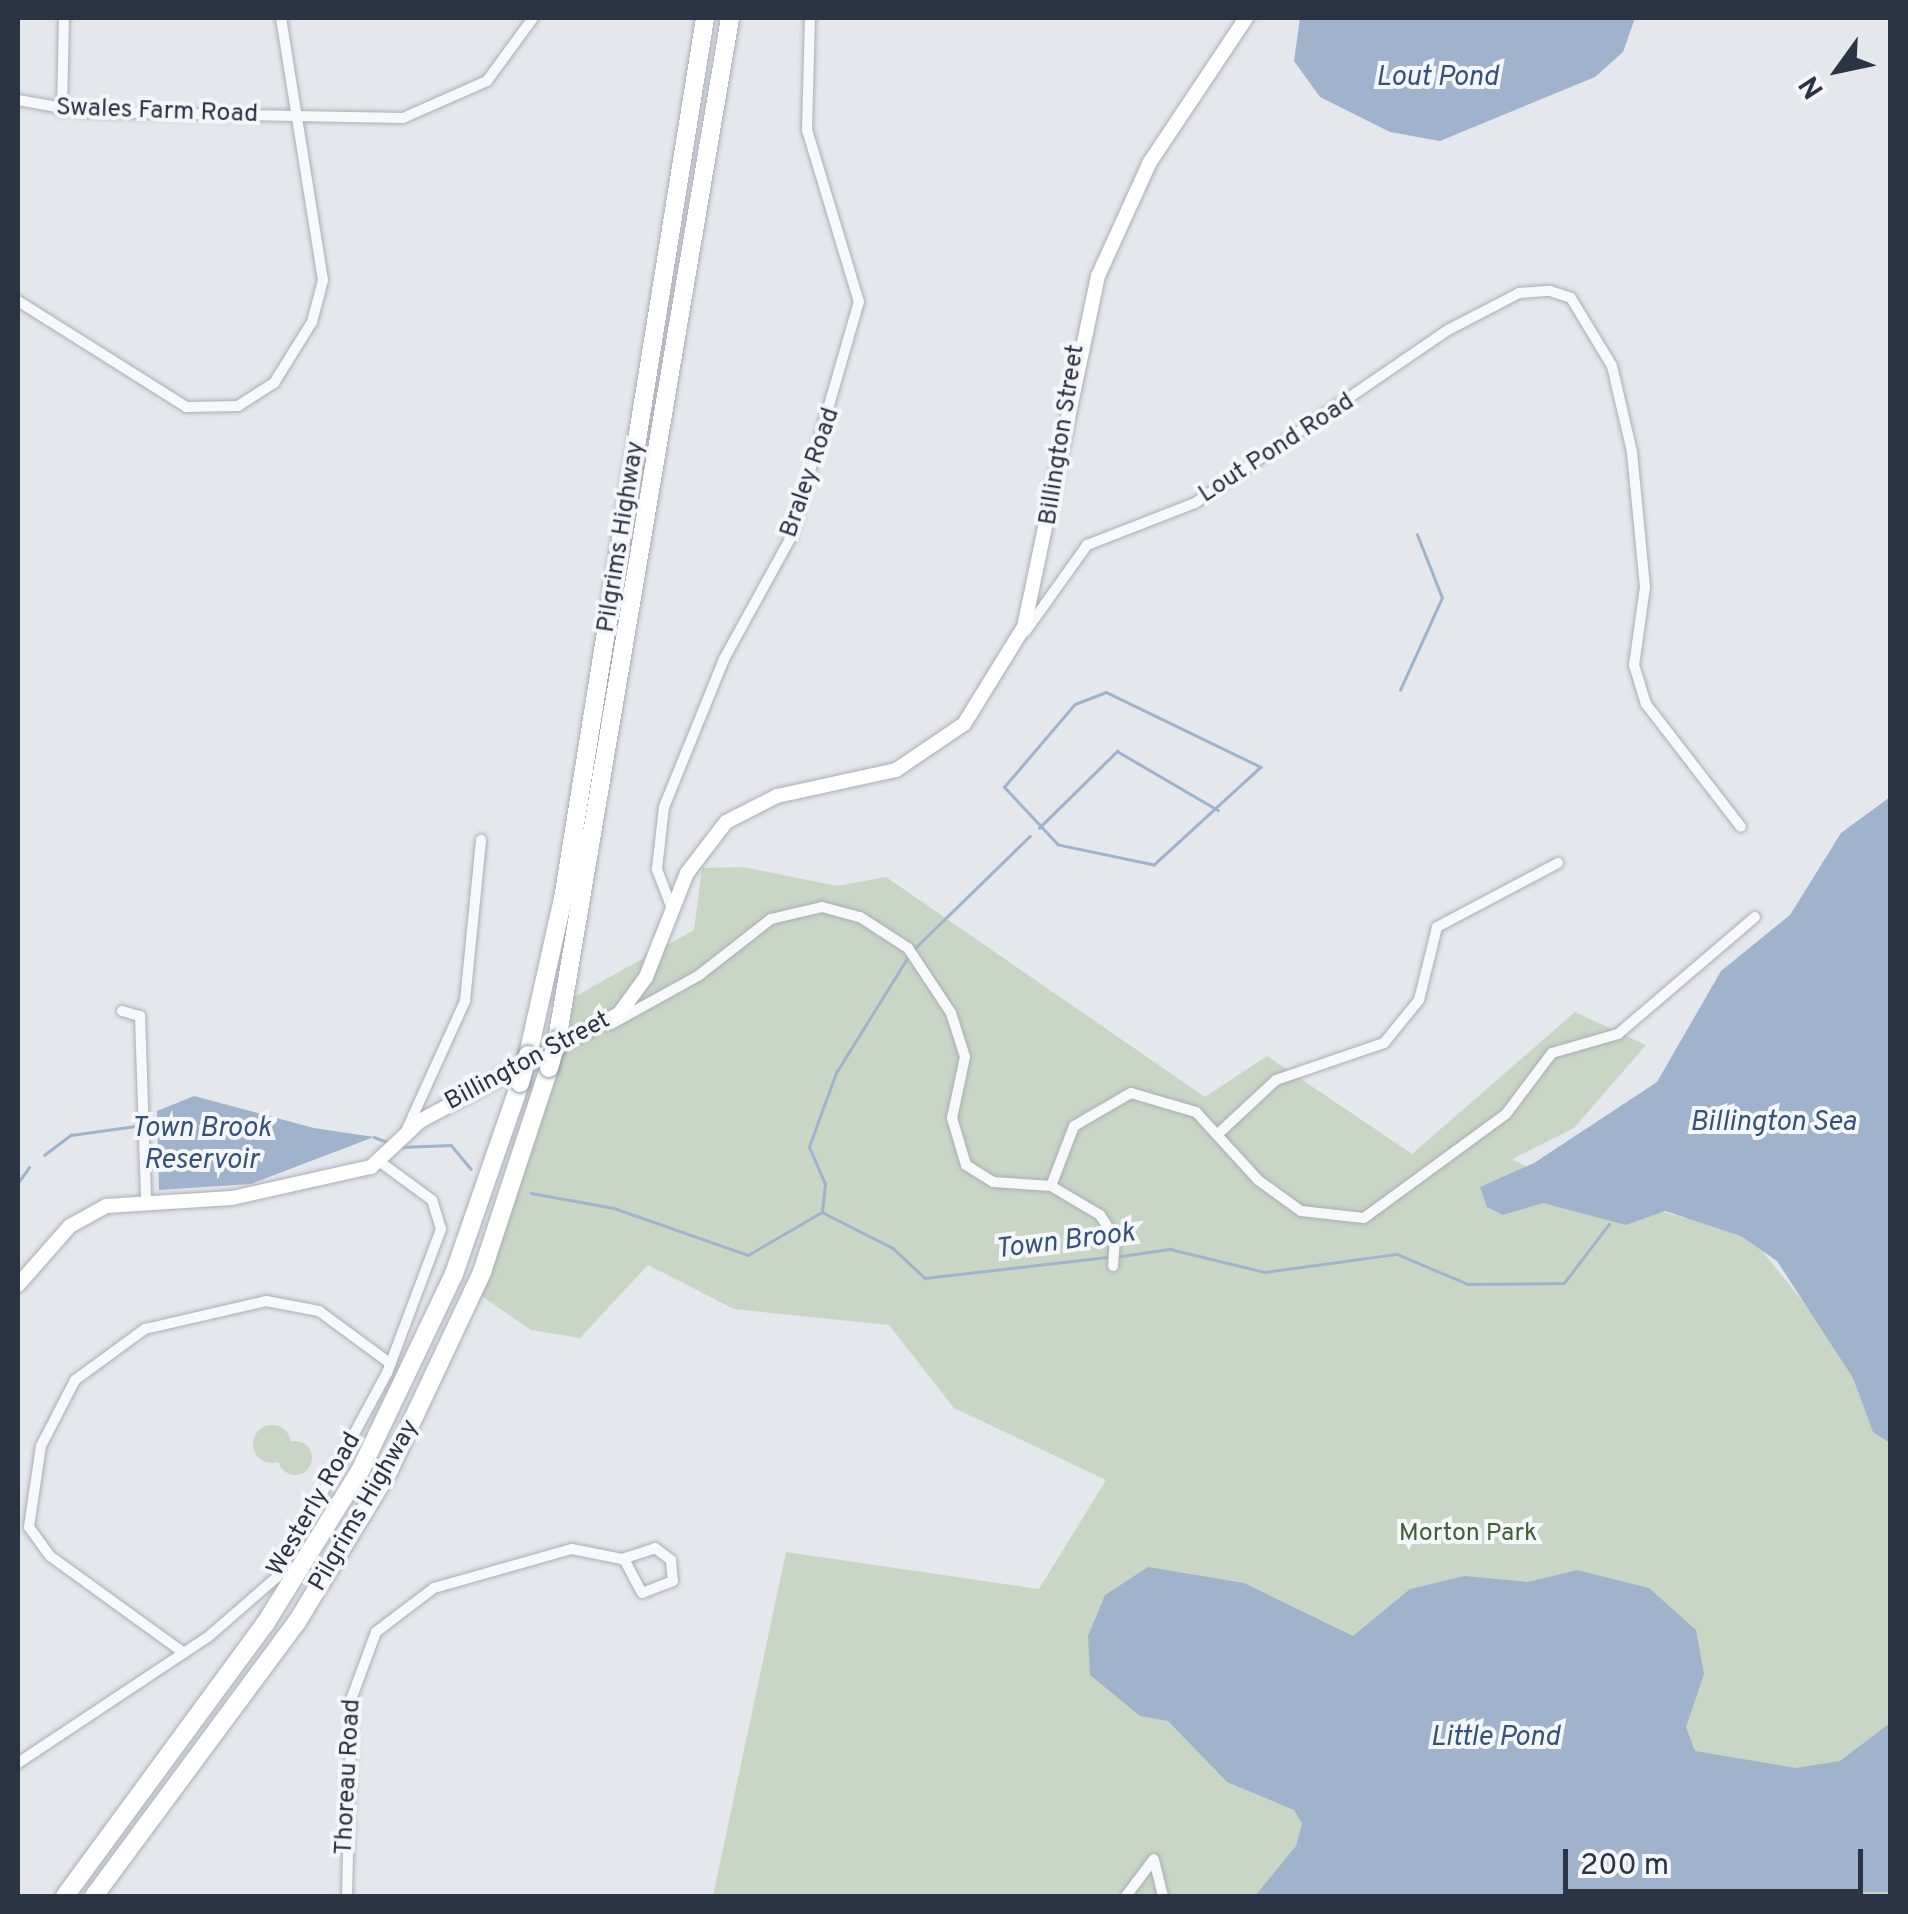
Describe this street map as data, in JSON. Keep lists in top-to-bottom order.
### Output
{
  "streets": {
    "highway": ["Pilgrims Highway"],
    "street": [
      "Swales Farm Road",
      "Billington Street",
      "Lout Pond Road",
      "Braley Road",
      "Westerly Road",
      "Thoreau Road"
    ]
  },
  "crossings": [
    ["Billington Street", "Lout Pond Road"],
    ["Billington Street", "Braley Road"],
    ["Billington Street", "Westerly Road"]
  ],
  "water": [
    "Lout Pond",
    "Billington Sea",
    "Town Brook Reservoir",
    "Town Brook",
    "Little Pond"
  ],
  "parks": ["Morton Park"],
  "scale_bar": "200 m",
  "north": "bottom left"
}
